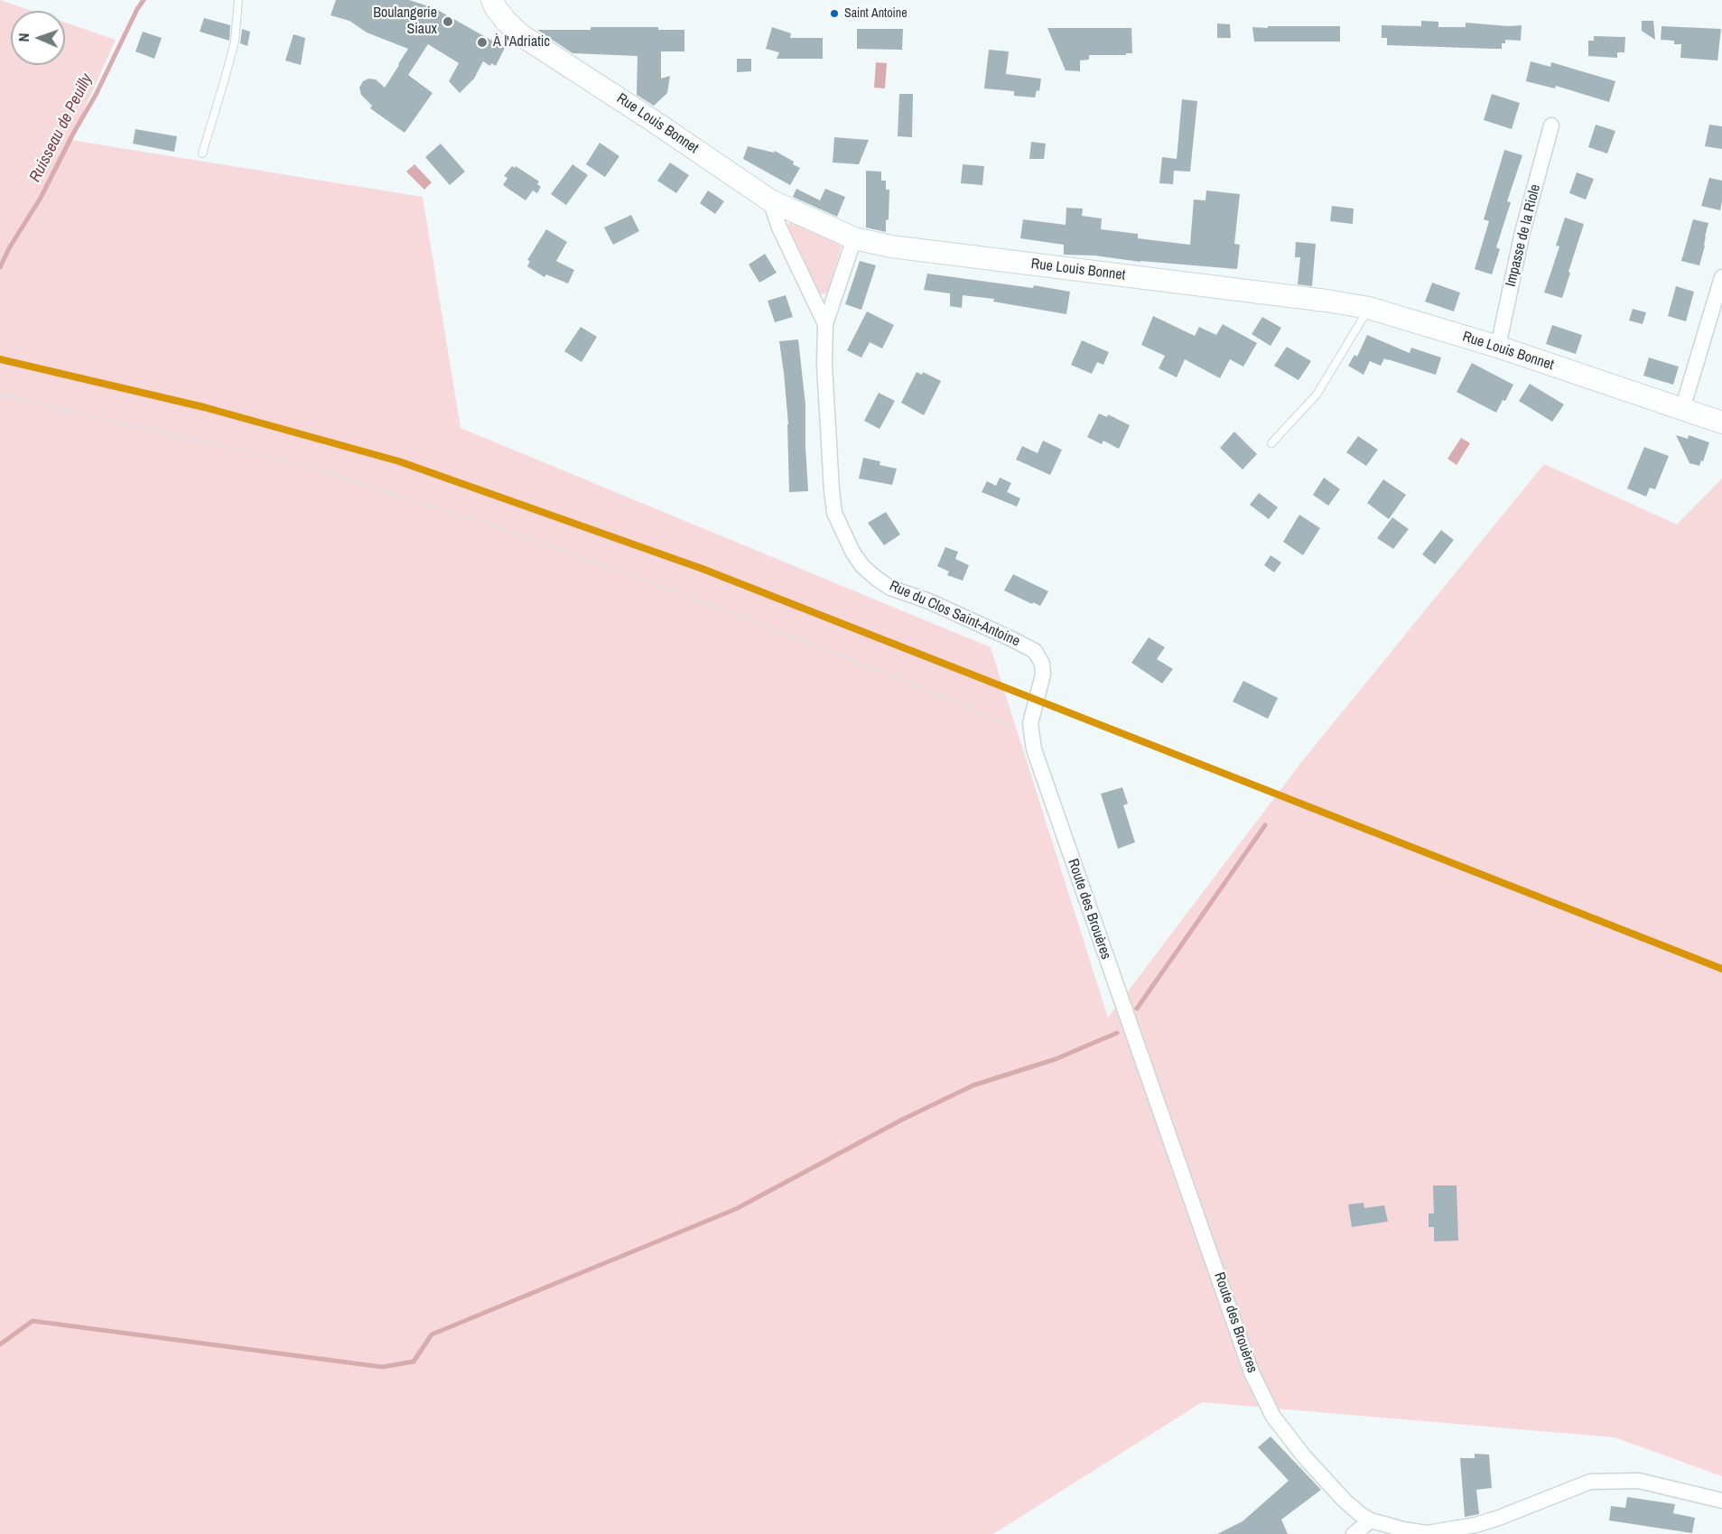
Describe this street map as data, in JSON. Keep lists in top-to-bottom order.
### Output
{
  "streets": {
    "street": [
      "Rue Louis Bonnet",
      "Impasse de la Riole",
      "Rue du Clos Saint-Antoine",
      "Route des Brouères"
    ]
  },
  "crossings": [
    ["Rue Louis Bonnet", "Impasse de la Riole"],
    ["Rue Louis Bonnet", "Rue du Clos Saint-Antoine"],
    ["Rue du Clos Saint-Antoine", "Route des Brouères"]
  ],
  "water": ["Ruisseau de Peuilly"],
  "places": ["Saint Antoine", "Boulangerie Siaux", "À l'Adriatic"],
  "north": "left"
}
